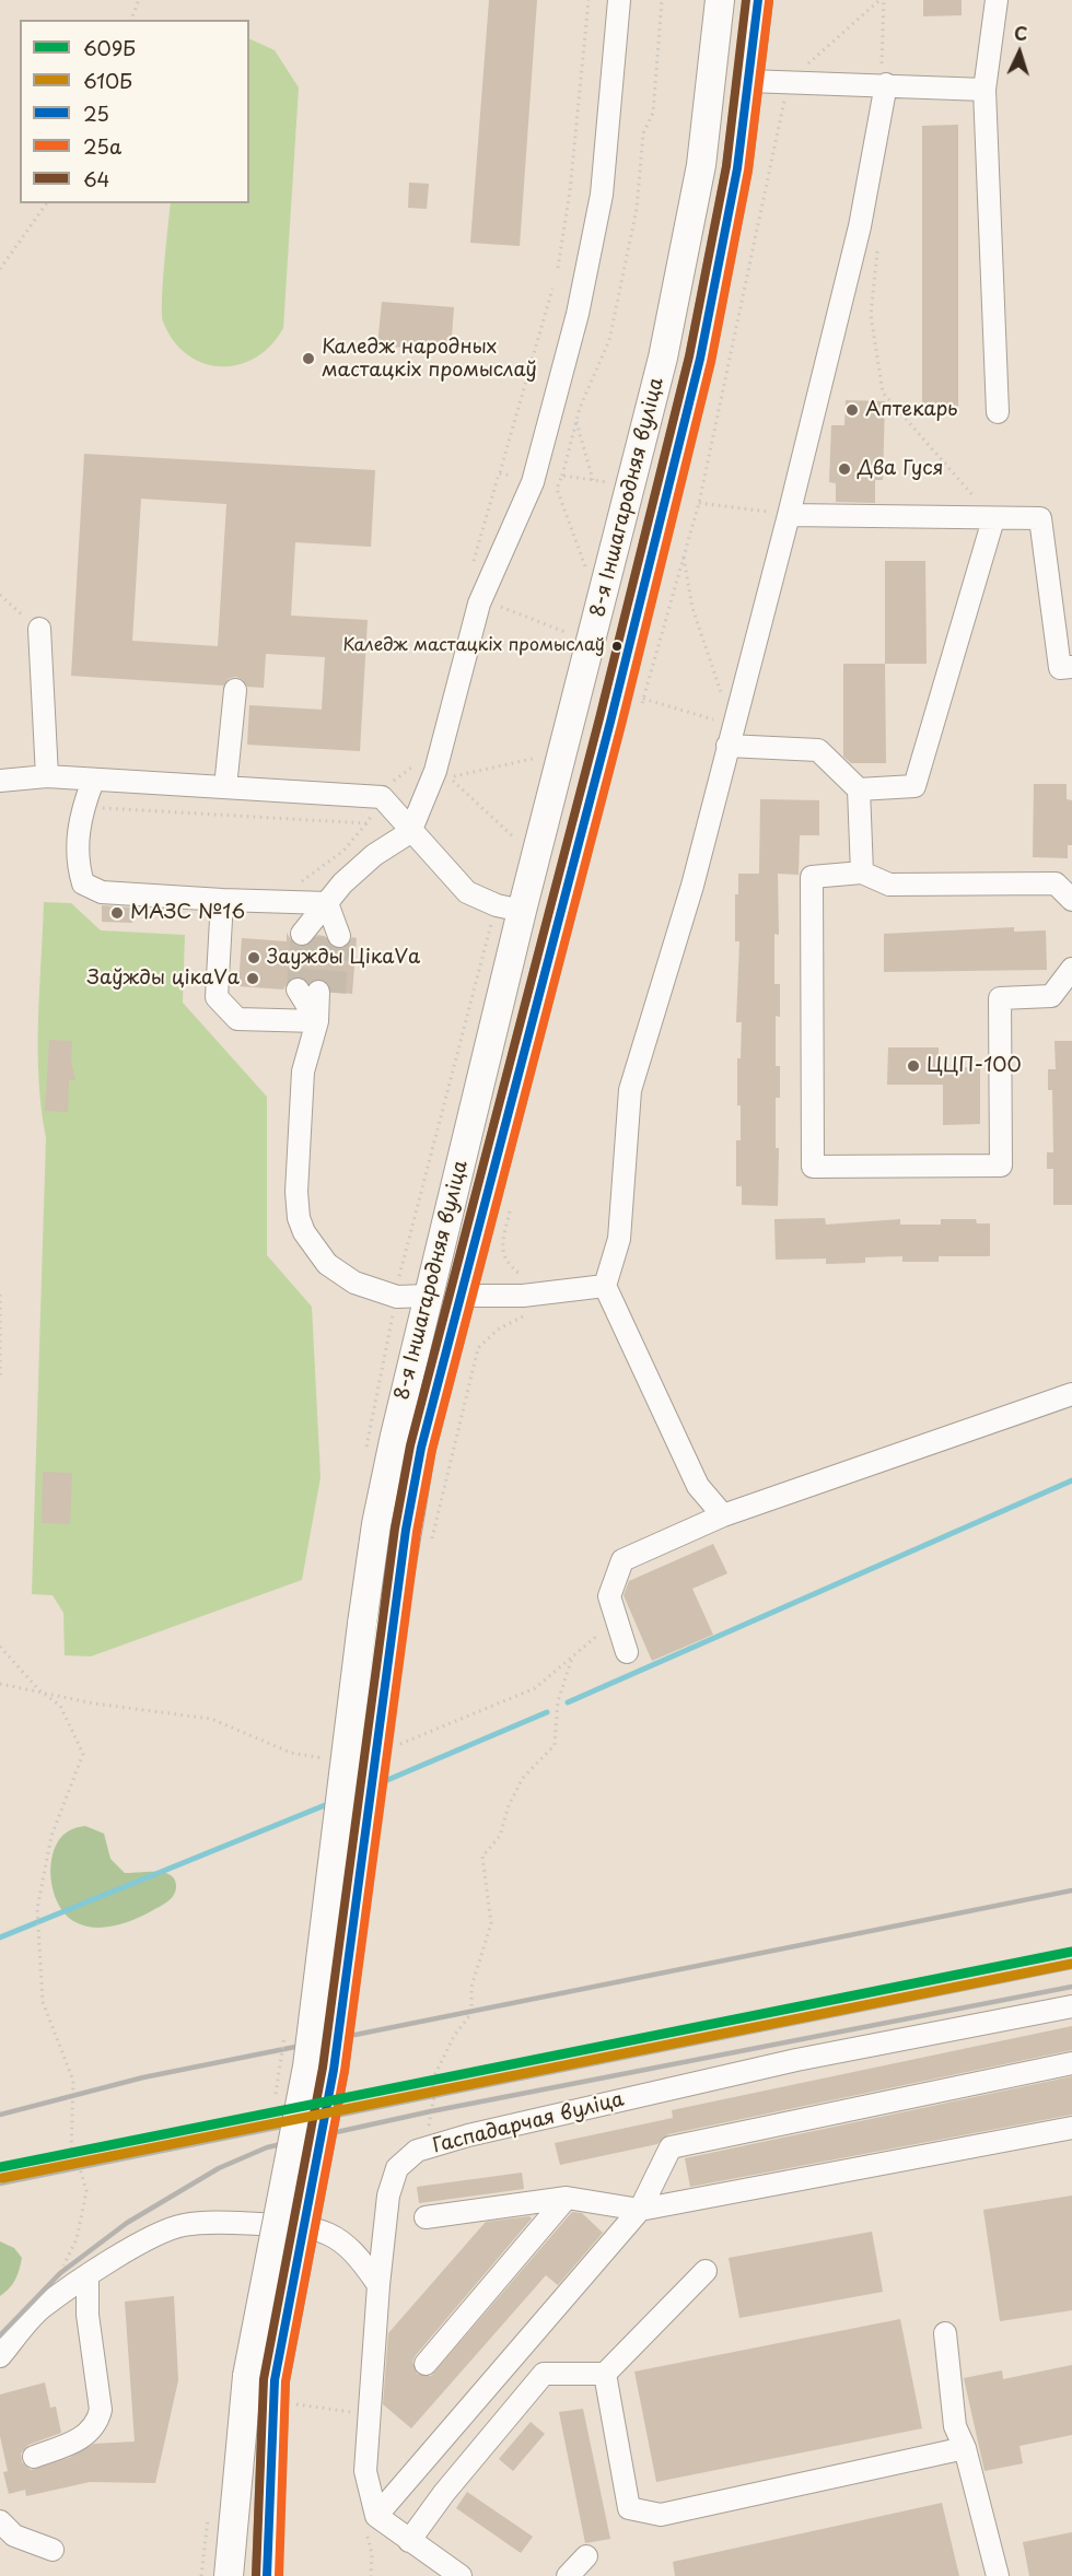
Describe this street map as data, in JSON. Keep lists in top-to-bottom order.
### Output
{
  "streets": {
    "main road": ["8-я Іншагародняя вуліца"],
    "street": ["Гаспадарчая вуліца"]
  },
  "places": [
    "Каледж народных мастацкіх промыслаў",
    "Аптекарь",
    "Два Гуся",
    "Каледж мастацкіх промыслаў",
    "МАЗС №16",
    "Заужды ЦікаVа",
    "Заўжды цікаVа",
    "ЦЦП-100"
  ],
  "lines": [
    "transit line 25",
    "transit line 64",
    "transit line 25а",
    "transit line 609Б",
    "transit line 610Б"
  ],
  "legend": [
    "609Б",
    "610Б",
    "25",
    "25а",
    "64"
  ],
  "north": "top"
}
